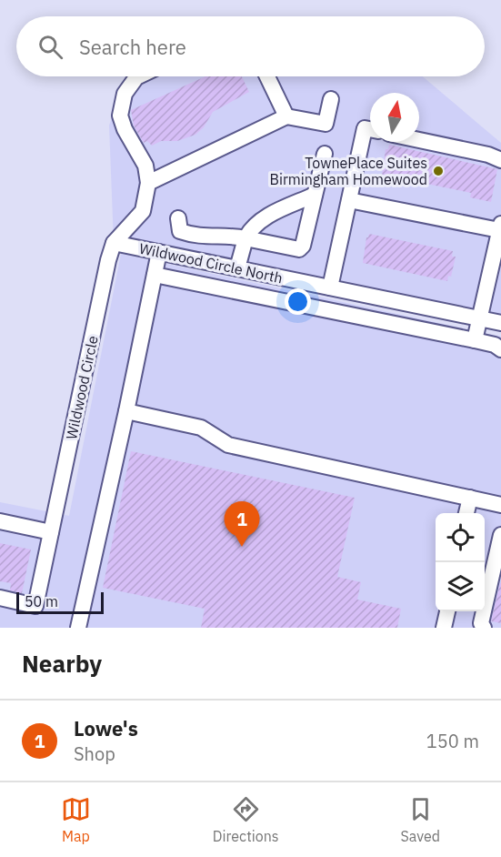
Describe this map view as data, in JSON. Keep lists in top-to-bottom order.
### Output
{
  "streets": {
    "street": ["Wildwood Circle North", "Wildwood Circle"]
  },
  "crossings": [
    ["Wildwood Circle North", "Wildwood Circle"]
  ],
  "places": ["TownePlace Suites Birmingham Homewood"],
  "scale_bar": "50 m",
  "north": "top",
  "page": {
    "search": "Search here",
    "pins": "1",
    "scale": "50 m",
    "heading": "Nearby",
    "list": [
      {
        "mark": "1",
        "name": "Lowe's",
        "note": "Shop",
        "value": "150 m"
      }
    ],
    "nav": ["Map", "Directions", "Saved"]
  }
}
